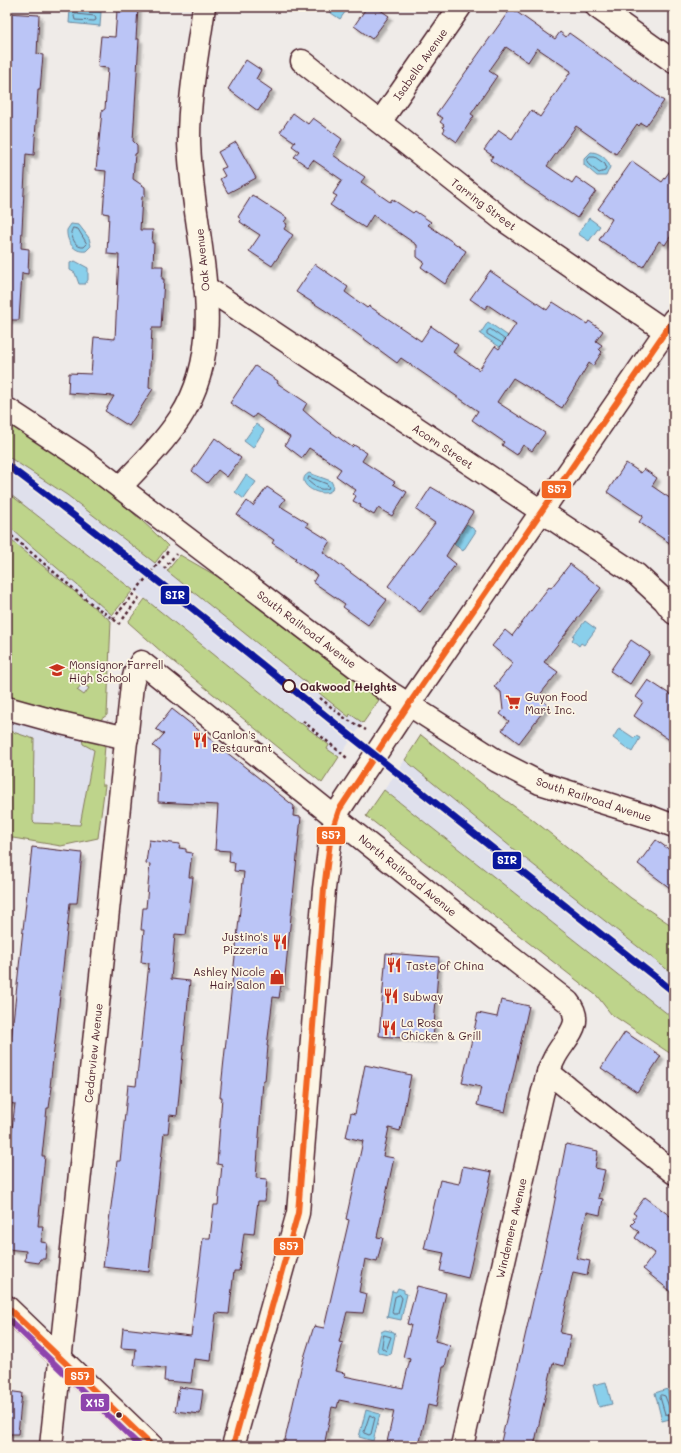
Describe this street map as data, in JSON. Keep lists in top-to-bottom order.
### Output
{
  "streets": {
    "street": [
      "Isabella Avenue",
      "Tarring Street",
      "Oak Avenue",
      "Acorn Street",
      "South Railroad Avenue",
      "North Railroad Avenue",
      "Cedarview Avenue",
      "Windemere Avenue"
    ]
  },
  "crossings": [
    ["Isabella Avenue", "Tarring Street"],
    ["Oak Avenue", "Acorn Street"],
    ["Oak Avenue", "South Railroad Avenue"],
    ["North Railroad Avenue", "Cedarview Avenue"],
    ["North Railroad Avenue", "Windemere Avenue"]
  ],
  "places": {
    "school or university": ["Monsignor Farrell High School"],
    "other": ["Oakwood Heights"],
    "supermarket": ["Guyon Food Mart Inc."],
    "restaurant": [
      "Canlon's Restaurant",
      "Justino's Pizzeria",
      "Taste of China",
      "Subway",
      "La Rosa Chicken & Grill"
    ],
    "shop": ["Ashley Nicole Hair Salon"]
  },
  "lines": ["transit line S57", "transit line SIR", "transit line X15"]
}
